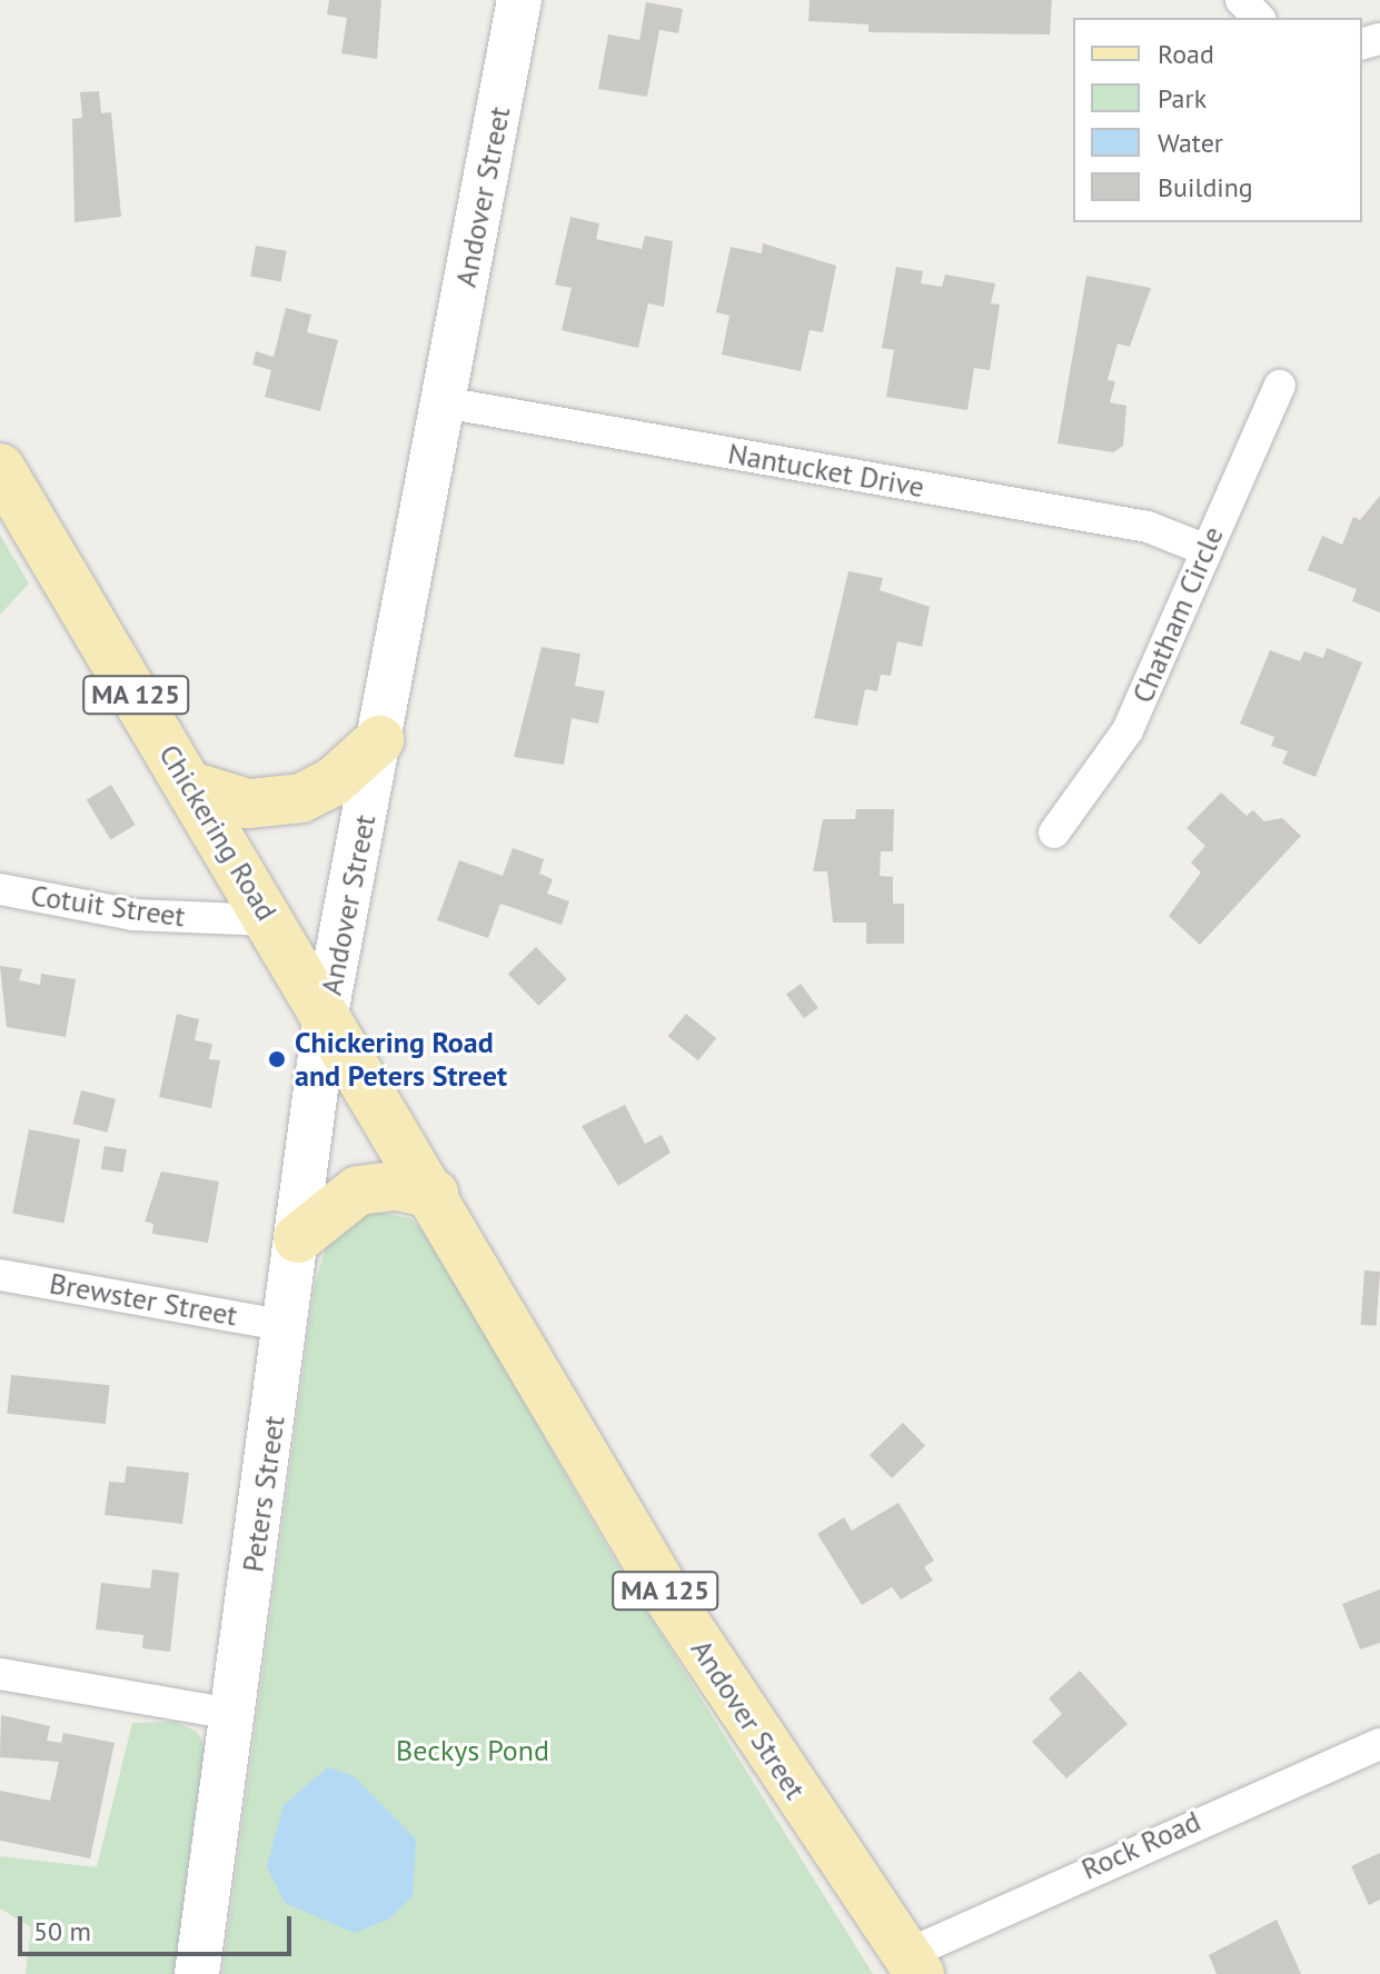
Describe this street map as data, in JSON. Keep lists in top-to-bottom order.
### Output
{
  "streets": {
    "main road": [
      "Andover Street",
      "MA 125",
      "Chickering Road",
      "Peters Street"
    ],
    "street": [
      "Nantucket Drive",
      "Chatham Circle",
      "Cotuit Street",
      "Brewster Street",
      "Rock Road"
    ]
  },
  "crossings": [
    ["Andover Street", "Nantucket Drive"],
    ["Andover Street", "Chickering Road"],
    ["Andover Street", "Peters Street"],
    ["Andover Street", "Rock Road"],
    ["Nantucket Drive", "Chatham Circle"],
    ["Chickering Road", "Cotuit Street"],
    ["Chickering Road", "Peters Street"],
    ["Brewster Street", "Peters Street"]
  ],
  "parks": ["Beckys Pond"],
  "places": ["Chickering Road and Peters Street"],
  "legend": [
    "Road",
    "Park",
    "Water",
    "Building"
  ],
  "scale_bar": "50 m"
}
